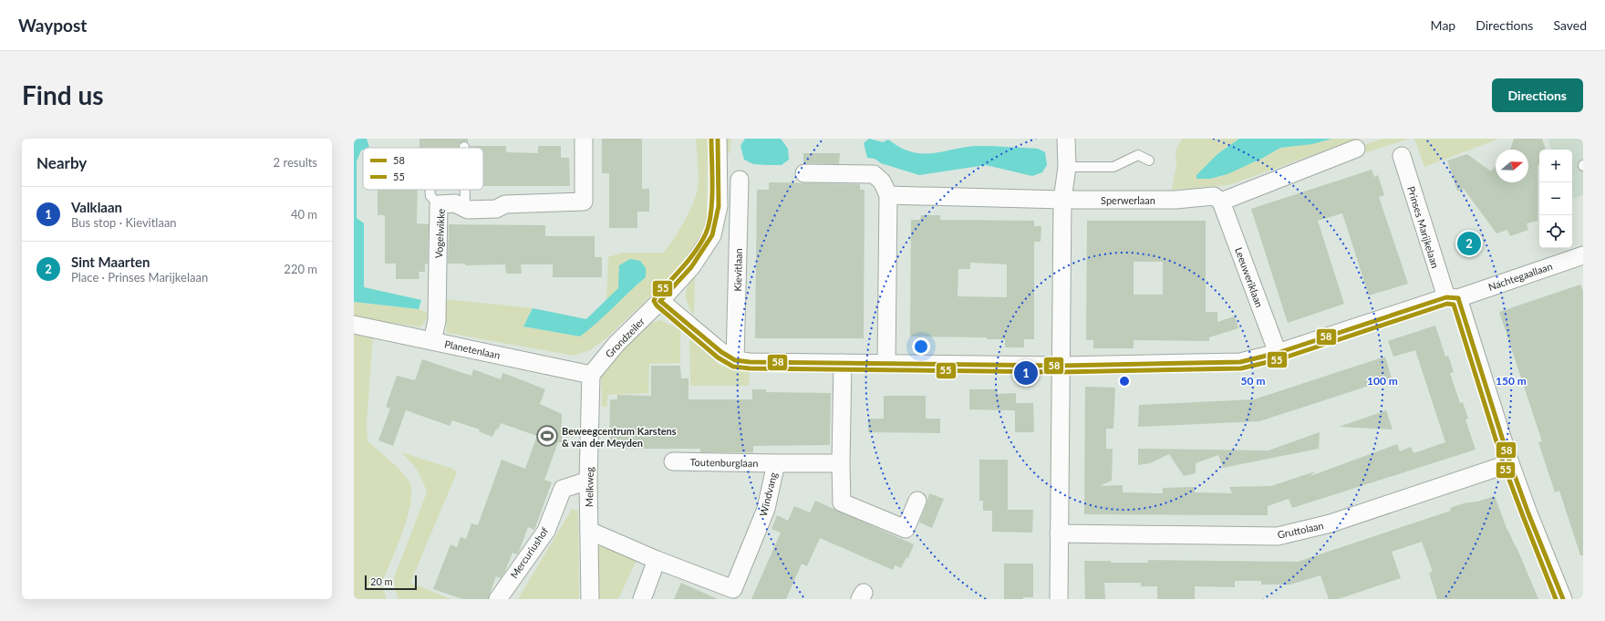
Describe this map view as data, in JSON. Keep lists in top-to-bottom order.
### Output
{
  "streets": {
    "street": [
      "Sperwerlaan",
      "Prinses Marijkelaan",
      "Vogelwikke",
      "Kievitlaan",
      "Nachtegaallaan",
      "Leeuweriklaan",
      "Grondzeiler",
      "Planetenlaan",
      "Toutenburglaan",
      "Melkweg",
      "Windvang",
      "Gruttolaan",
      "Mercuriushof"
    ]
  },
  "crossings": [
    ["Sperwerlaan", "Leeuweriklaan"],
    ["Prinses Marijkelaan", "Nachtegaallaan"],
    ["Prinses Marijkelaan", "Gruttolaan"],
    ["Vogelwikke", "Planetenlaan"],
    ["Grondzeiler", "Planetenlaan"],
    ["Grondzeiler", "Melkweg"],
    ["Planetenlaan", "Melkweg"],
    ["Toutenburglaan", "Windvang"],
    ["Melkweg", "Windvang"],
    ["Melkweg", "Mercuriushof"]
  ],
  "places": {
    "sports": ["Beweegcentrum Karstens & van der Meyden"]
  },
  "lines": ["transit line 58", "transit line 55"],
  "legend": ["58", "55"],
  "scale_bar": "20 m",
  "north": "right",
  "page": {
    "header": "Waypost",
    "nav": ["Map", "Directions", "Saved"],
    "buttons": "Directions",
    "title": "Find us",
    "heading": ["Nearby", "2 results"],
    "map_buttons": ["+", "−"],
    "list": [
      {
        "mark": "1",
        "name": "Valklaan",
        "note": "Bus stop · Kievitlaan",
        "value": "40 m"
      },
      {
        "mark": "2",
        "name": "Sint Maarten",
        "note": "Place · Prinses Marijkelaan",
        "value": "220 m"
      }
    ],
    "pins": ["2", "1"],
    "scale": "20 m"
  },
  "rings": ["50 m", "100 m", "150 m"]
}
